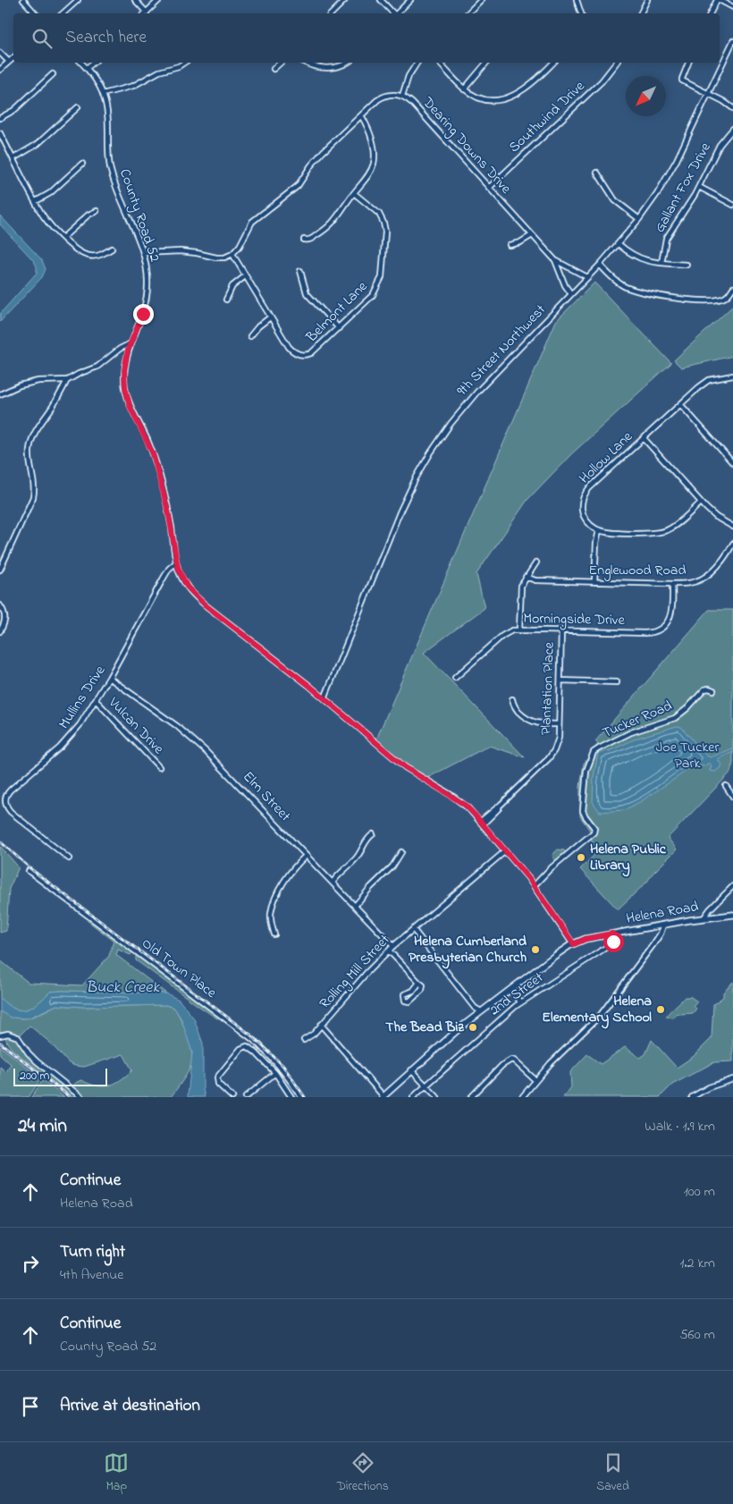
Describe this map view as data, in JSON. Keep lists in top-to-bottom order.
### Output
{
  "streets": {
    "main road": ["Helena Road"],
    "street": [
      "Southwind Drive",
      "Dearing Downs Drive",
      "Gallant Fox Drive",
      "County Road 52",
      "Belmont Lane",
      "9th Street Northwest",
      "Hollow Lane",
      "Englewood Road",
      "Morningside Drive",
      "Plantation Place",
      "Mullins Drive",
      "Tucker Road",
      "Vulcan Drive",
      "Elm Street",
      "Old Town Place",
      "Rolling Mill Street",
      "2nd Street"
    ]
  },
  "crossings": [
    ["Southwind Drive", "Dearing Downs Drive"],
    ["Dearing Downs Drive", "Belmont Lane"],
    ["Dearing Downs Drive", "9th Street Northwest"],
    ["County Road 52", "9th Street Northwest"],
    ["County Road 52", "Plantation Place"],
    ["County Road 52", "Mullins Drive"],
    ["County Road 52", "Tucker Road"],
    ["County Road 52", "Helena Road"],
    ["County Road 52", "Rolling Mill Street"],
    ["Englewood Road", "Morningside Drive"],
    ["Morningside Drive", "Plantation Place"],
    ["Mullins Drive", "Vulcan Drive"],
    ["Mullins Drive", "Elm Street"],
    ["Elm Street", "Rolling Mill Street"],
    ["Helena Road", "2nd Street"]
  ],
  "water": ["Buck Creek"],
  "parks": ["Joe Tucker Park"],
  "places": [
    "Helena Public Library",
    "Helena Cumberland Presbyterian Church",
    "Helena Elementary School",
    "The Bead Biz"
  ],
  "scale_bar": "200 m",
  "north": "bottom left",
  "page": {
    "search": "Search here",
    "scale": "200 m",
    "heading": ["24 min", "Walk · 1.9 km"],
    "list": [
      ["Continue", "Helena Road", "100 m"],
      ["Turn right", "4th Avenue", "1.2 km"],
      ["Continue", "County Road 52", "560 m"],
      "Arrive at destination"
    ],
    "nav": ["Map", "Directions", "Saved"]
  }
}
